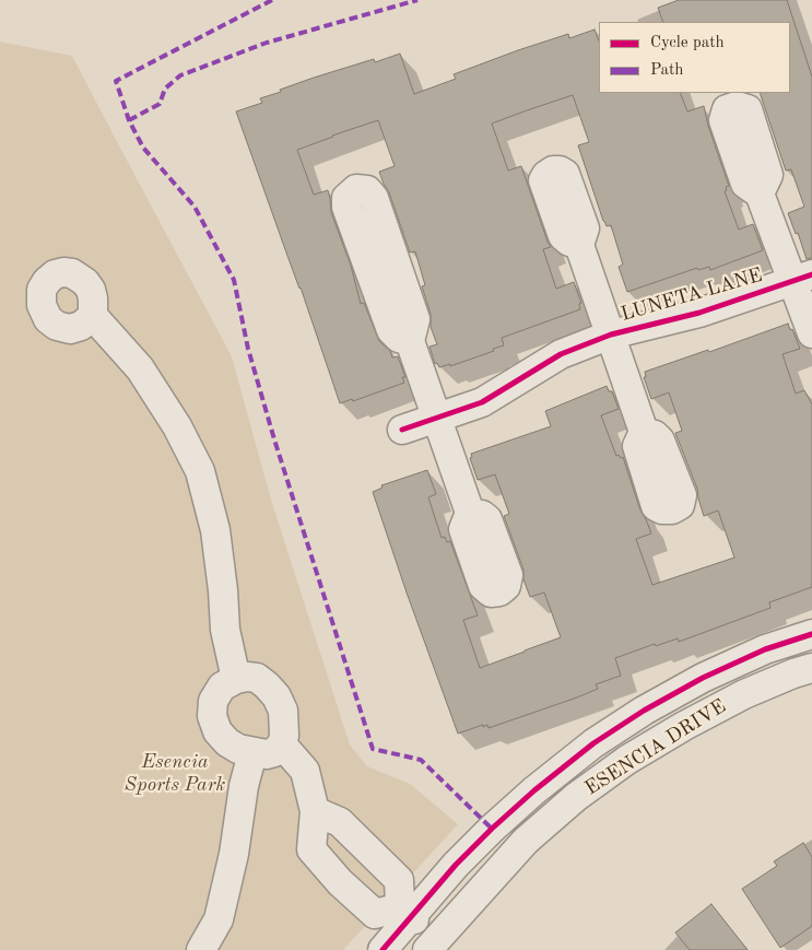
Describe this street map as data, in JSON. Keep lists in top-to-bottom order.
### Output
{
  "streets": {
    "street": ["LUNETA LANE", "ESENCIA DRIVE"]
  },
  "parks": ["Esencia Sports Park"],
  "legend": ["Cycle path", "Path"]
}
